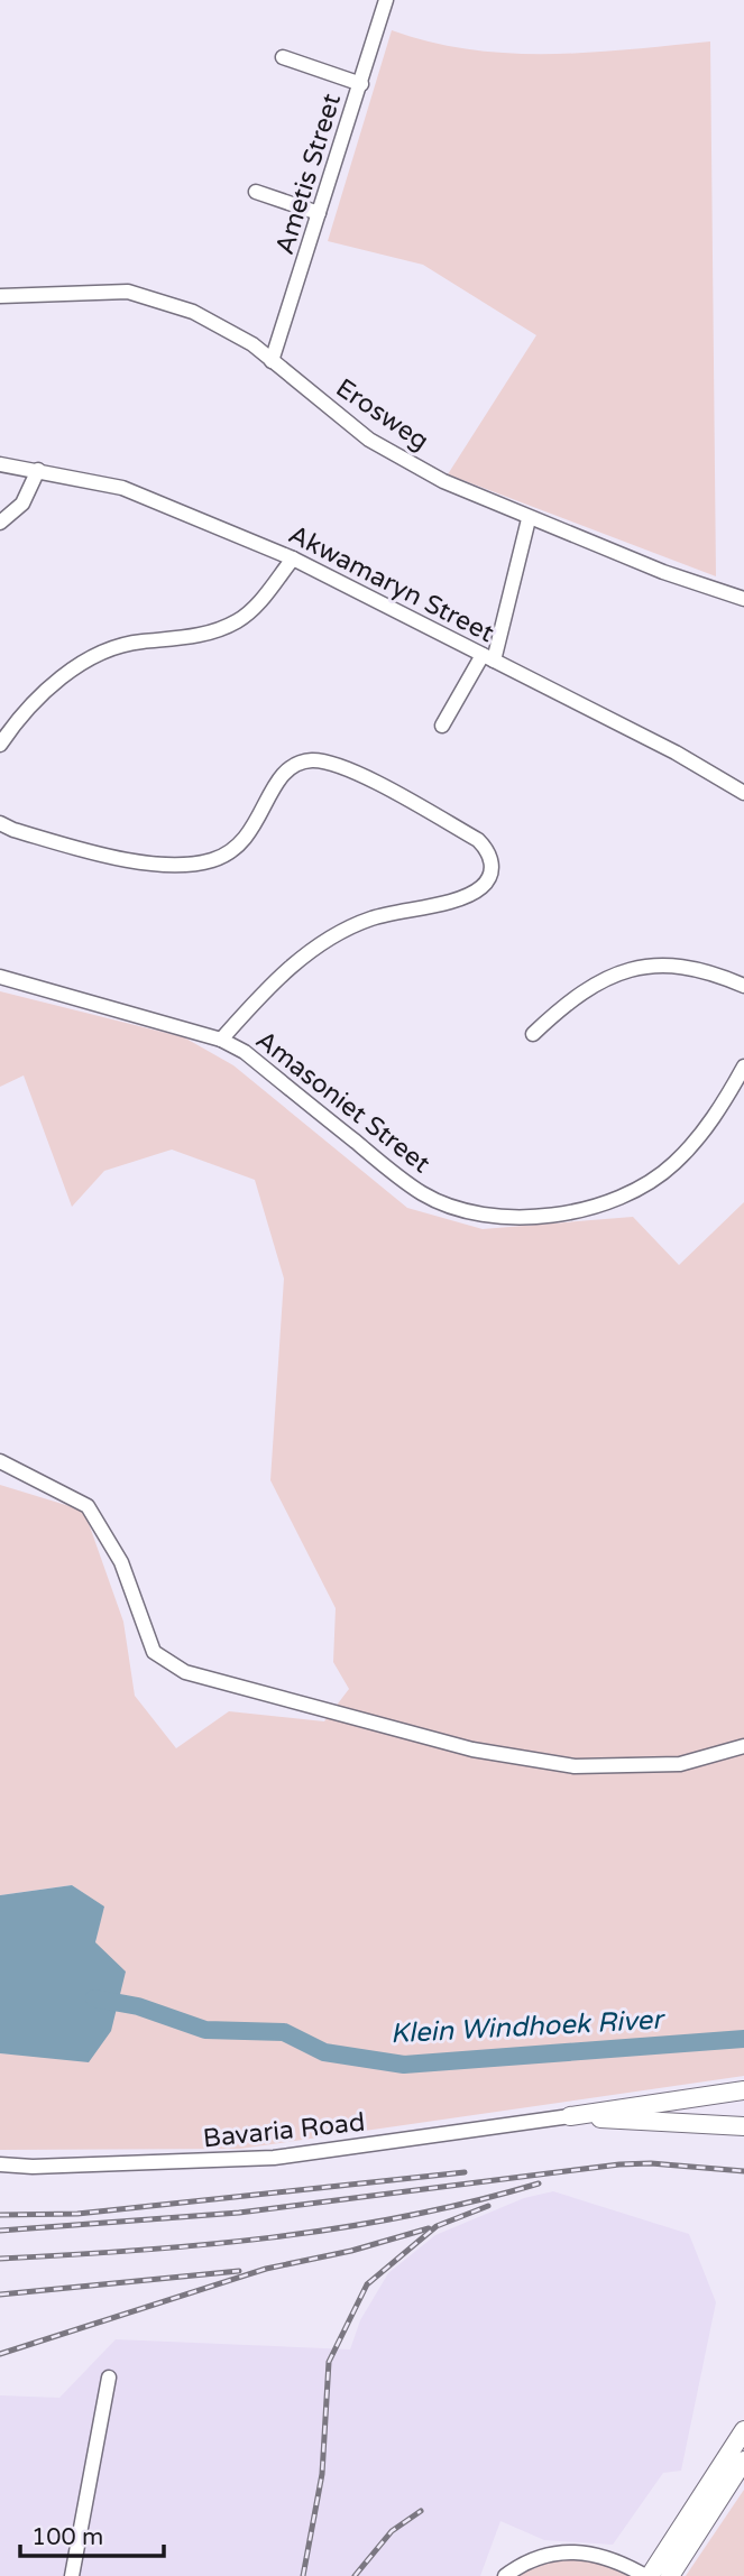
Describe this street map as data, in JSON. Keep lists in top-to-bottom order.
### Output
{
  "streets": {
    "street": [
      "Ametis Street",
      "Erosweg",
      "Akwamaryn Street",
      "Amasoniet Street",
      "Bavaria Road"
    ]
  },
  "crossings": [
    ["Ametis Street", "Erosweg"]
  ],
  "water": ["Klein Windhoek River"],
  "scale_bar": "100 m"
}
